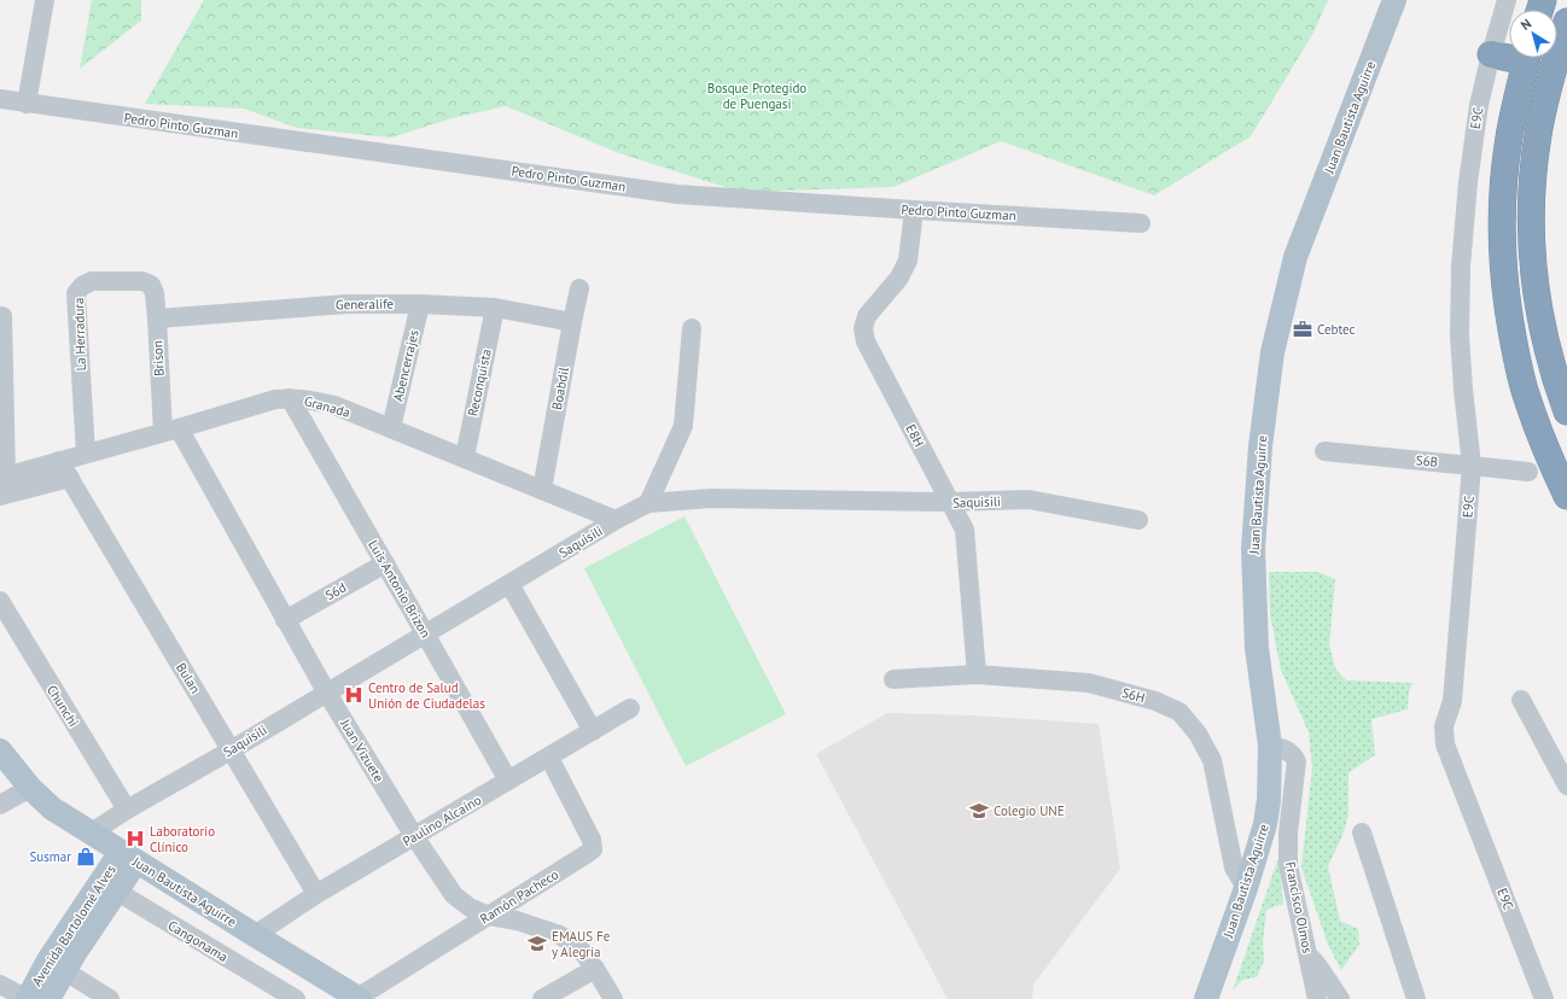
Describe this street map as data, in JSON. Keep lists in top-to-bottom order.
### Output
{
  "streets": {
    "main road": ["Juan Bautista Aguirre", "Avenida Bartolomé Alves"],
    "street": [
      "E9C",
      "Pedro Pinto Guzman",
      "Generalife",
      "La Herradura",
      "Brison",
      "Abencerrajes",
      "Reconquista",
      "Boabdil",
      "Granada",
      "E8H",
      "S6B",
      "Saquisili",
      "Luis Antonio Brizon",
      "S6d",
      "Bulan",
      "S6H",
      "Chunchi",
      "Juan Vizuete",
      "Paulino Alcaíno",
      "Ramón Pacheco",
      "Francisco Olmos",
      "Cangonama"
    ]
  },
  "crossings": [
    ["Juan Bautista Aguirre", "Saquisili"],
    ["Juan Bautista Aguirre", "S6H"],
    ["Juan Bautista Aguirre", "Paulino Alcaíno"],
    ["Juan Bautista Aguirre", "Ramón Pacheco"],
    ["Juan Bautista Aguirre", "Francisco Olmos"],
    ["Juan Bautista Aguirre", "Avenida Bartolomé Alves"],
    ["E9C", "S6B"],
    ["Pedro Pinto Guzman", "E8H"],
    ["Generalife", "Brison"],
    ["Generalife", "Abencerrajes"],
    ["Generalife", "Reconquista"],
    ["Generalife", "Boabdil"],
    ["La Herradura", "Brison"],
    ["La Herradura", "Granada"],
    ["Brison", "Granada"],
    ["Brison", "Juan Vizuete"],
    ["Abencerrajes", "Granada"],
    ["Reconquista", "Granada"],
    ["Boabdil", "Granada"],
    ["Granada", "Saquisili"],
    ["Granada", "Luis Antonio Brizon"],
    ["Granada", "Bulan"],
    ["Granada", "Juan Vizuete"],
    ["E8H", "Saquisili"],
    ["E8H", "S6H"],
    ["Saquisili", "Luis Antonio Brizon"],
    ["Saquisili", "Bulan"],
    ["Saquisili", "Chunchi"],
    ["Saquisili", "Juan Vizuete"],
    ["Luis Antonio Brizon", "S6d"],
    ["Luis Antonio Brizon", "Paulino Alcaíno"],
    ["S6d", "Juan Vizuete"],
    ["Bulan", "Paulino Alcaíno"],
    ["Juan Vizuete", "Paulino Alcaíno"],
    ["Juan Vizuete", "Ramón Pacheco"],
    ["Paulino Alcaíno", "Ramón Pacheco"],
    ["Avenida Bartolomé Alves", "Cangonama"]
  ],
  "parks": ["Bosque Protegido de Puengasi"],
  "places": {
    "office": ["Cebtec"],
    "hospital": ["Centro de Salud Unión de Ciudadelas", "Laboratorio Clínico"],
    "school or university": ["Colegio UNE", "EMAUS Fe y Alegría"],
    "shop": ["Susmar"]
  },
  "north": "top left"
}
